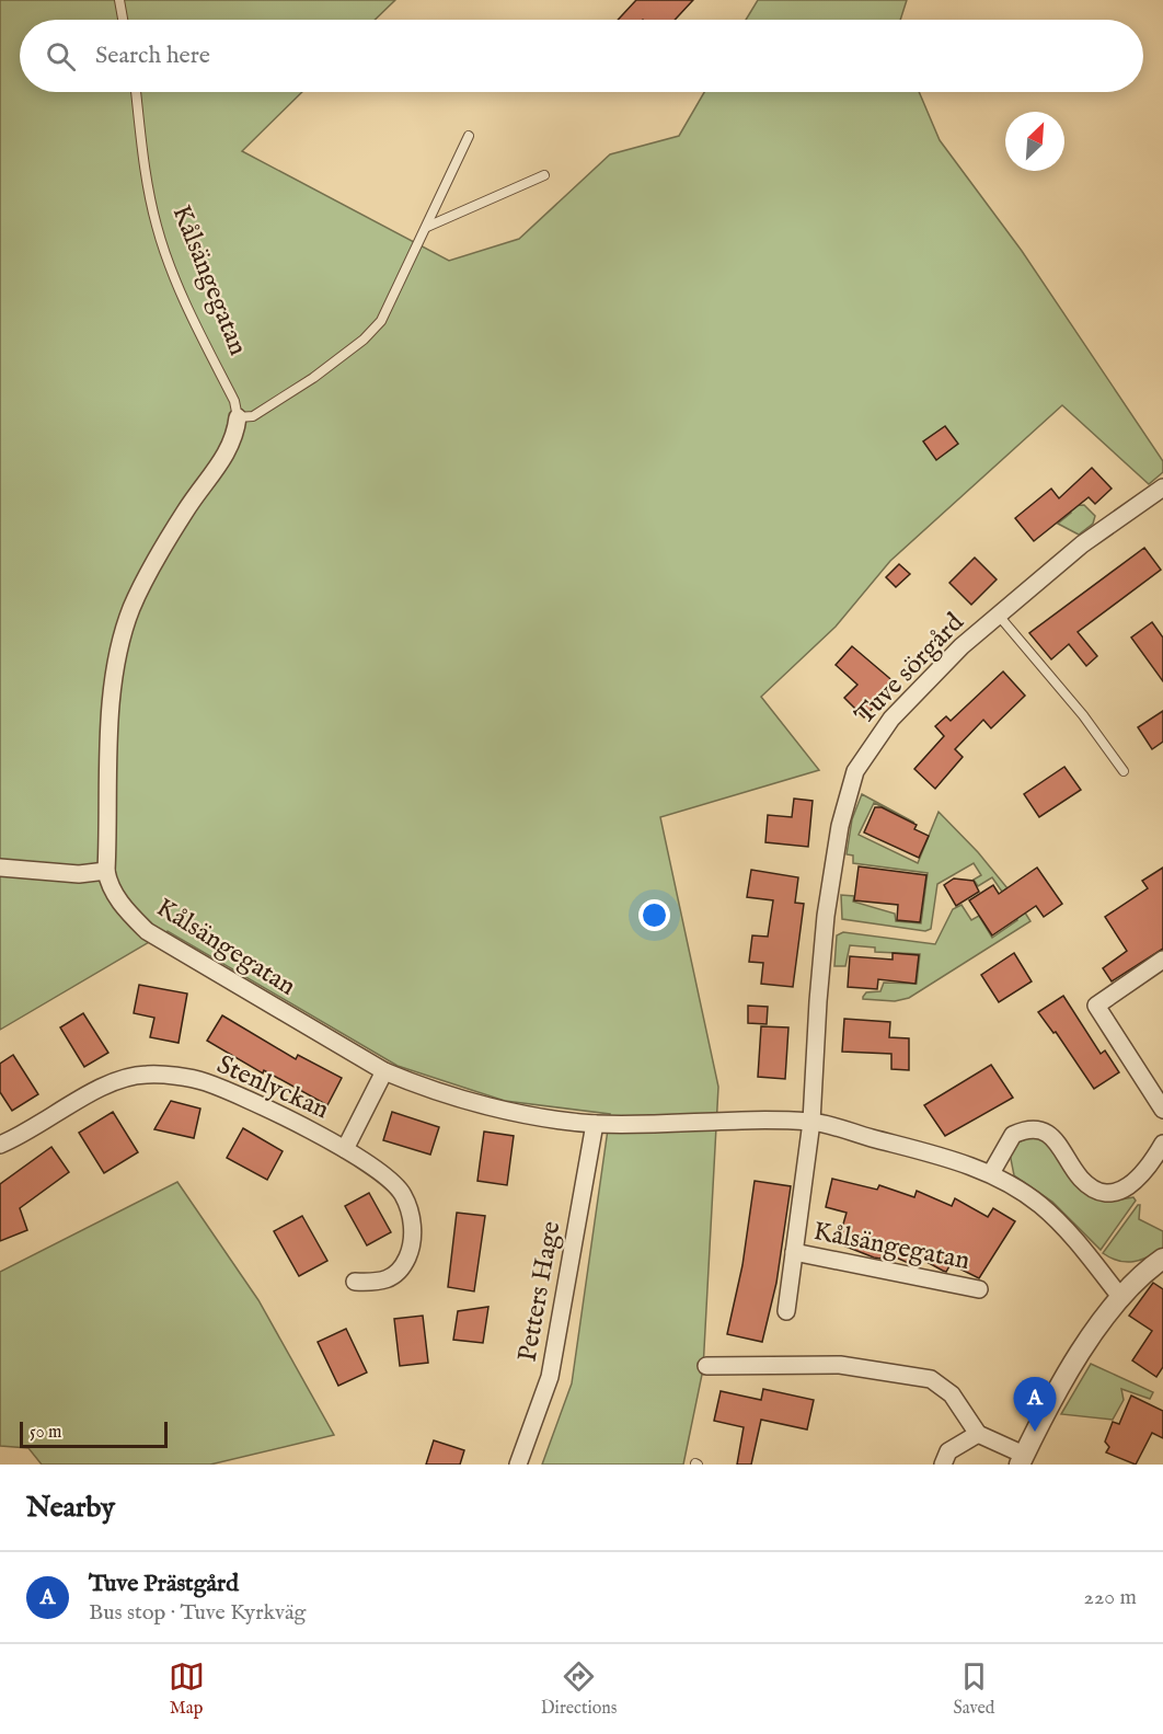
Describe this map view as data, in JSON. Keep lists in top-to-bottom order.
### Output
{
  "streets": {
    "street": [
      "Kålsängegatan",
      "Tuve sörgård",
      "Stenlyckan",
      "Petters Hage"
    ]
  },
  "crossings": [
    ["Kålsängegatan", "Tuve sörgård"],
    ["Kålsängegatan", "Stenlyckan"],
    ["Kålsängegatan", "Petters Hage"]
  ],
  "scale_bar": "50 m",
  "north": "top right",
  "page": {
    "search": "Search here",
    "pins": "A",
    "scale": "50 m",
    "heading": "Nearby",
    "list": [
      {
        "mark": "A",
        "name": "Tuve Prästgård",
        "note": "Bus stop · Tuve Kyrkväg",
        "value": "220 m"
      }
    ],
    "nav": ["Map", "Directions", "Saved"]
  }
}
